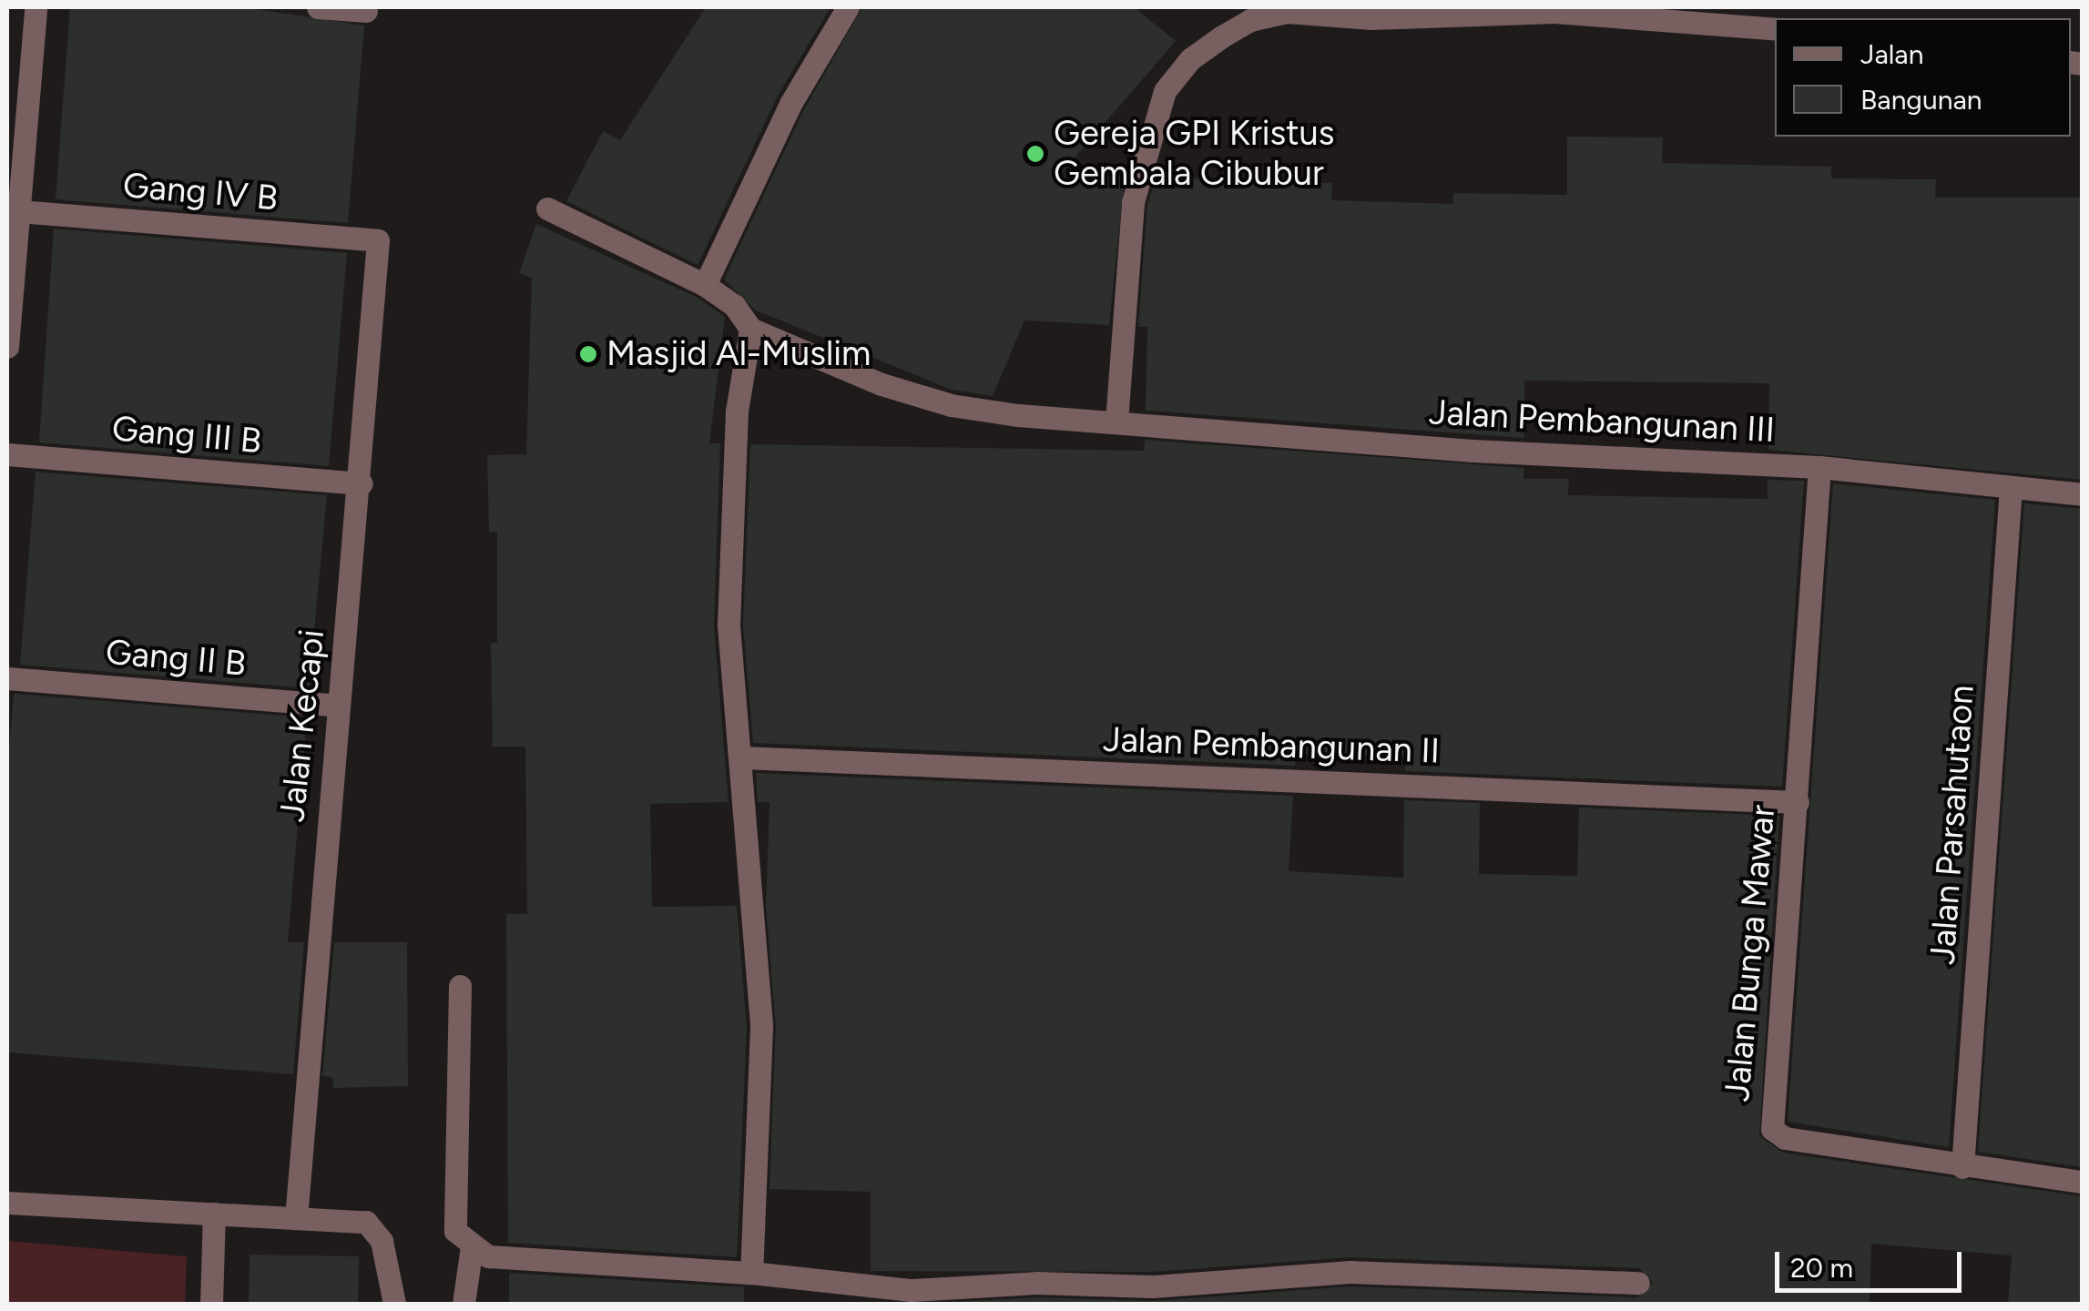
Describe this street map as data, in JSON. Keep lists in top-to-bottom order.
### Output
{
  "streets": {
    "street": [
      "Gang IV B",
      "Jalan Pembangunan III",
      "Gang III B",
      "Gang II B",
      "Jalan Kecapi",
      "Jalan Pembangunan II",
      "Jalan Parsahutaon",
      "Jalan Bunga Mawar"
    ]
  },
  "crossings": [
    ["Gang IV B", "Jalan Kecapi"],
    ["Jalan Pembangunan III", "Jalan Parsahutaon"],
    ["Jalan Pembangunan III", "Jalan Bunga Mawar"],
    ["Gang III B", "Jalan Kecapi"],
    ["Gang II B", "Jalan Kecapi"],
    ["Jalan Pembangunan II", "Jalan Bunga Mawar"],
    ["Jalan Parsahutaon", "Jalan Bunga Mawar"]
  ],
  "places": ["Gereja GPI Kristus Gembala Cibubur", "Masjid Al-Muslim"],
  "legend": ["Jalan", "Bangunan"],
  "scale_bar": "20 m"
}
